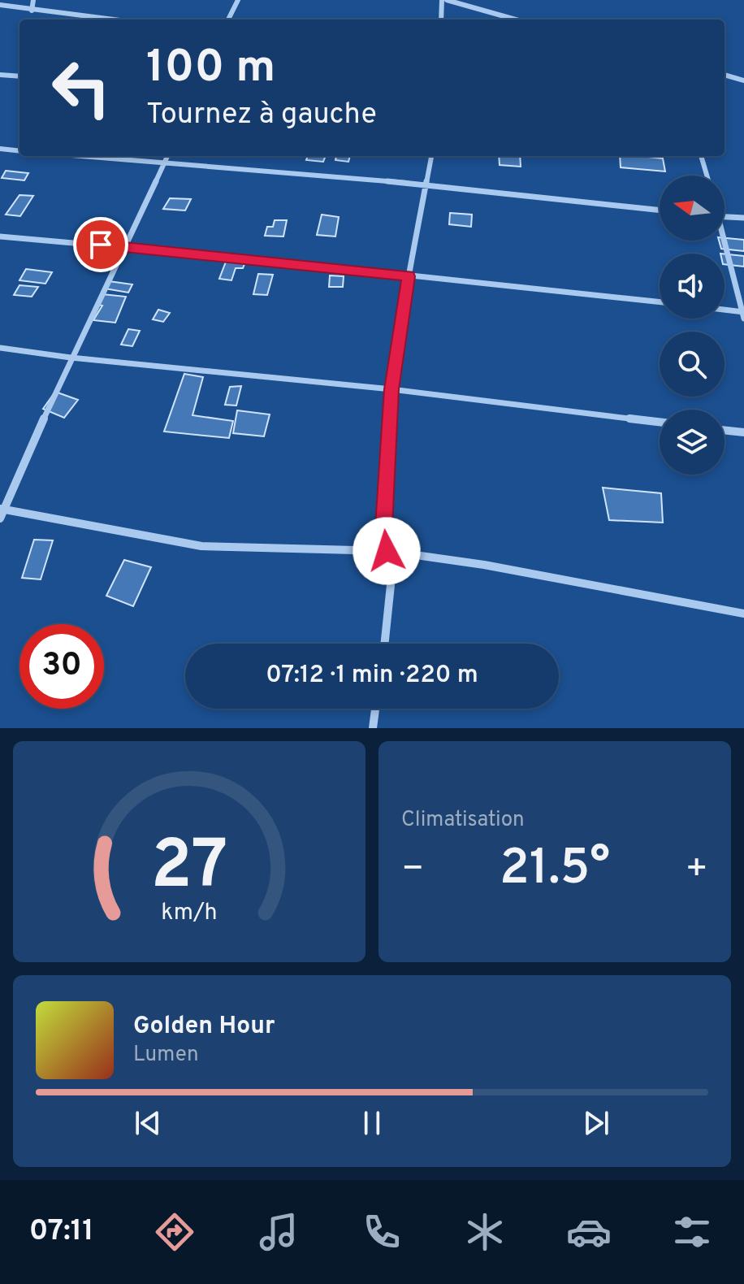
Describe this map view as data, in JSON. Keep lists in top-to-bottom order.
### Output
{
  "north": "left",
  "page": {
    "turn": ["100 m", "Tournez à gauche"],
    "limit": "30",
    "trip": "07:12 · 1 min · 220 m",
    "tile": "Climatisation",
    "heat": ["−", "21.5°", "+"],
    "song": ["Golden Hour", "Lumen"],
    "tabs": "07:11",
    "gauge": ["27", "km/h"]
  }
}
